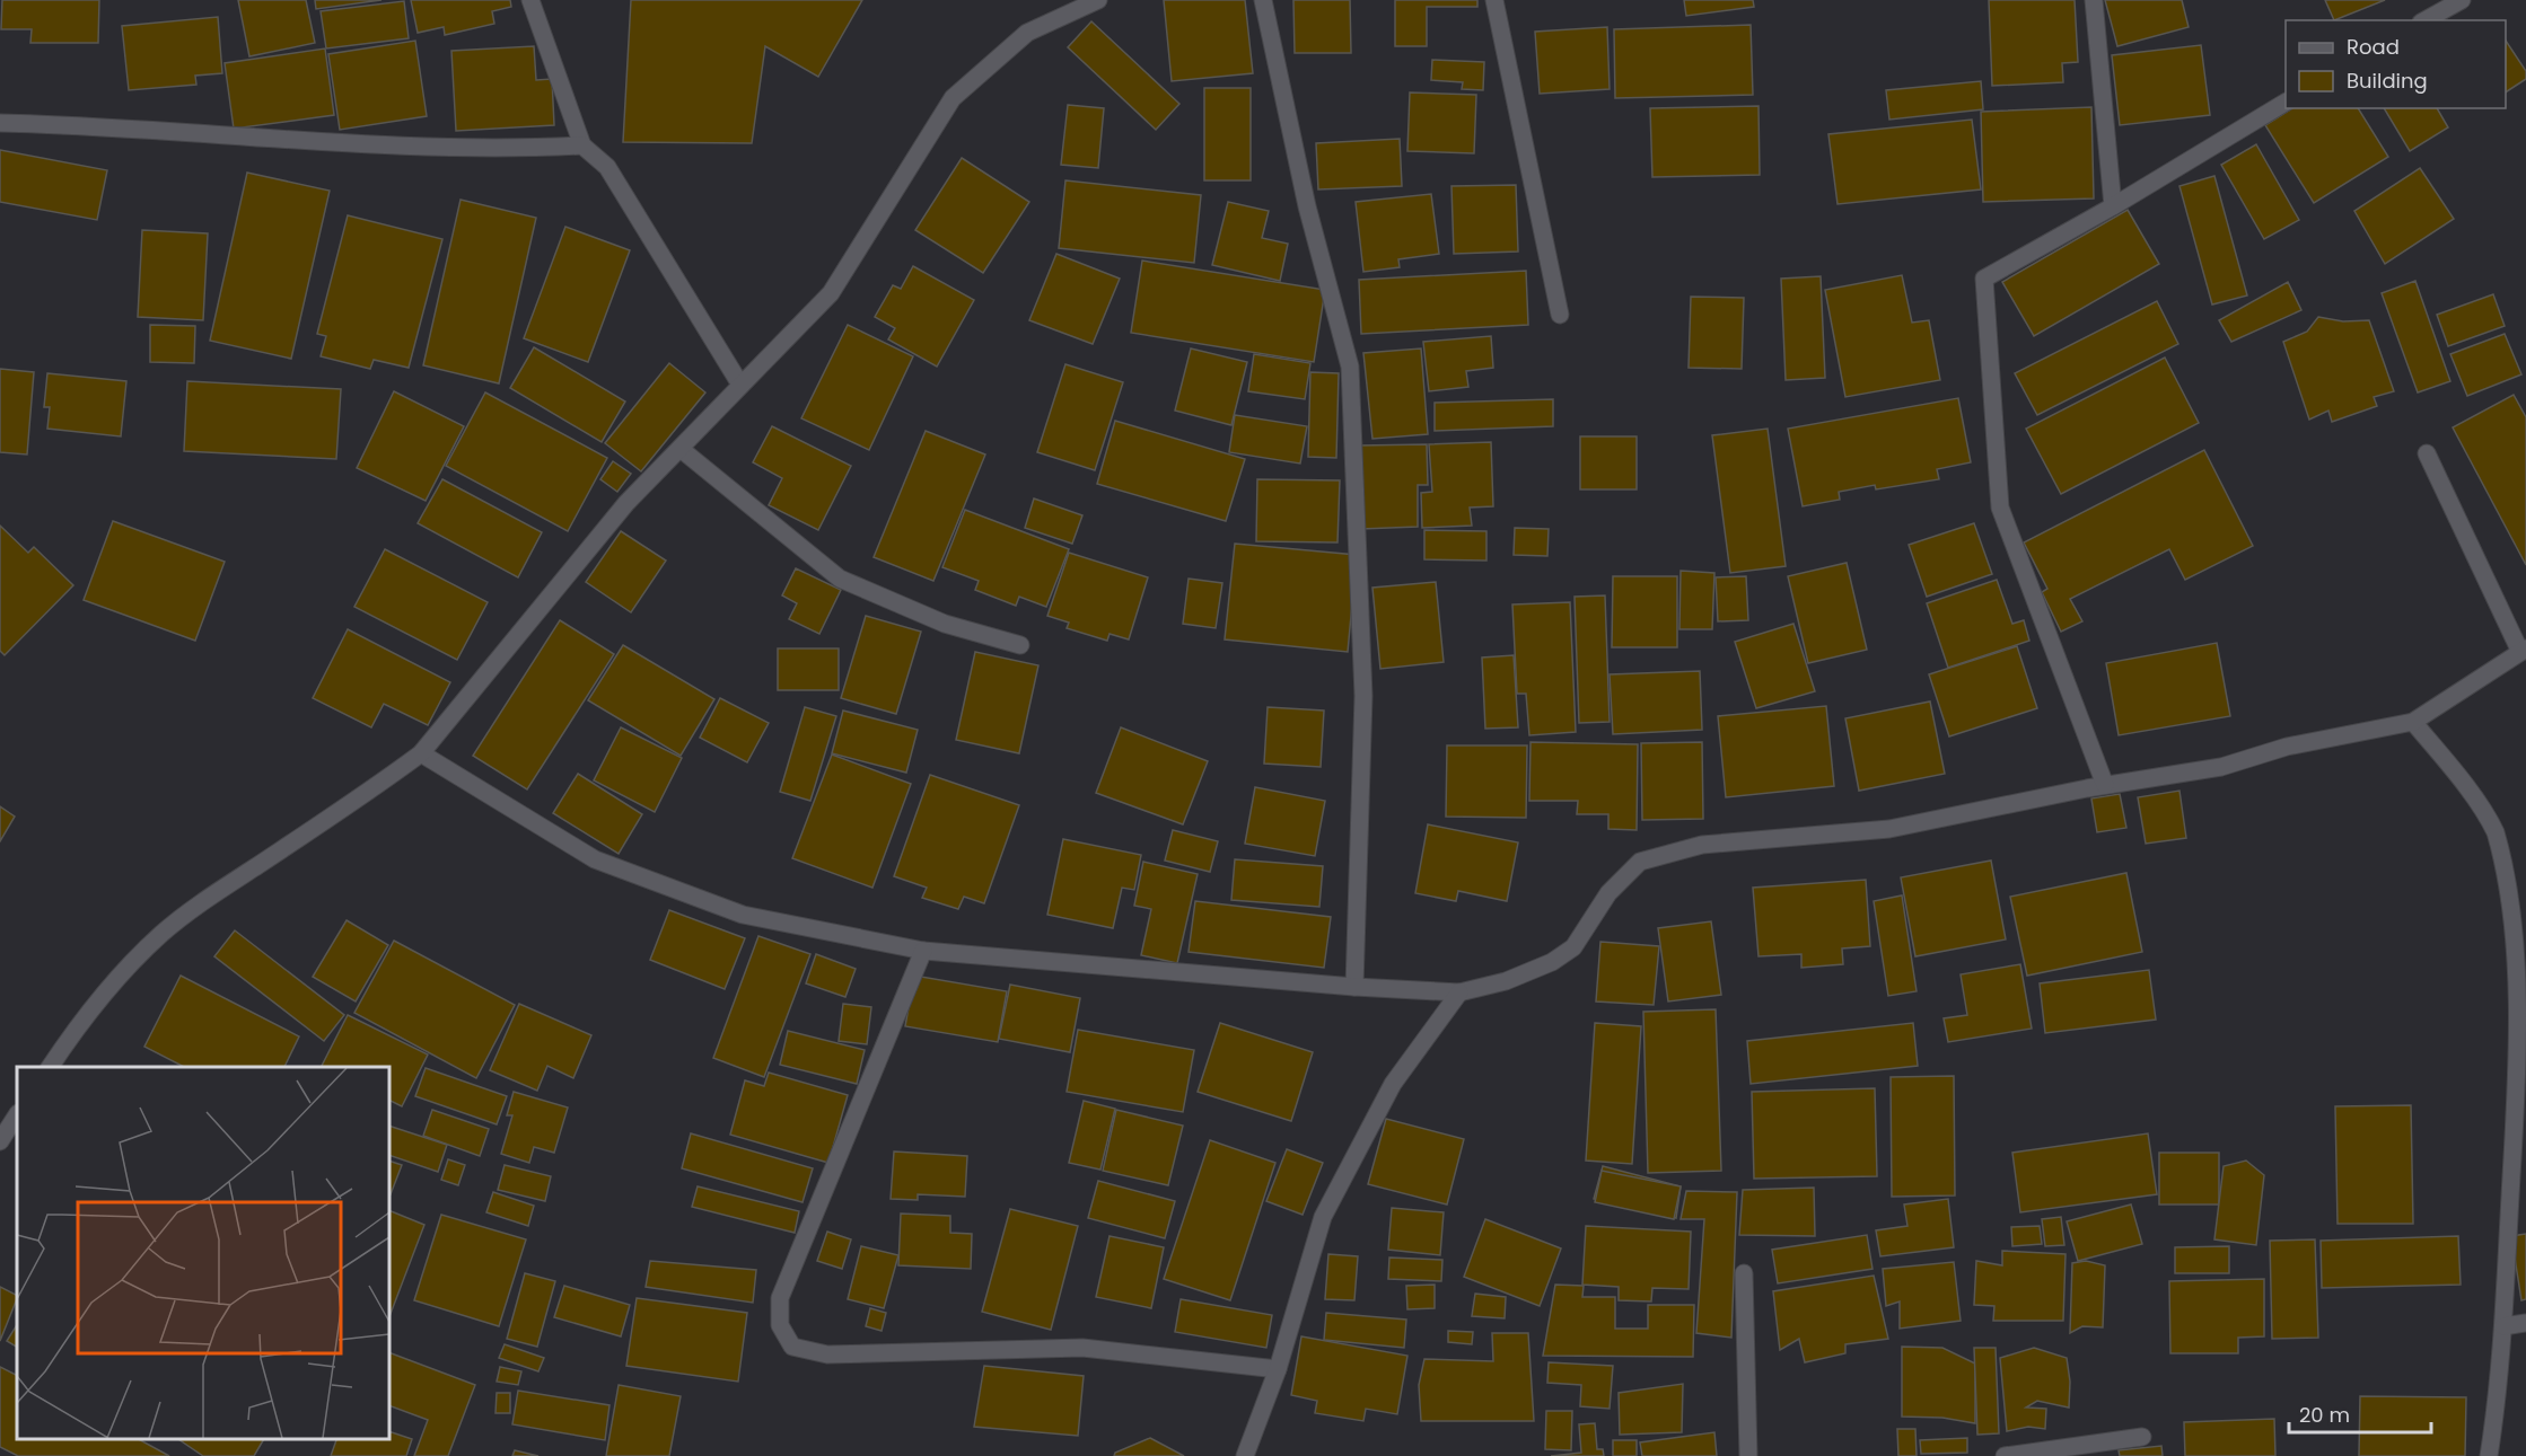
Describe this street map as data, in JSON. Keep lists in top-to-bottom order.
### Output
{
  "legend": ["Road", "Building"],
  "scale_bar": "20 m"
}
